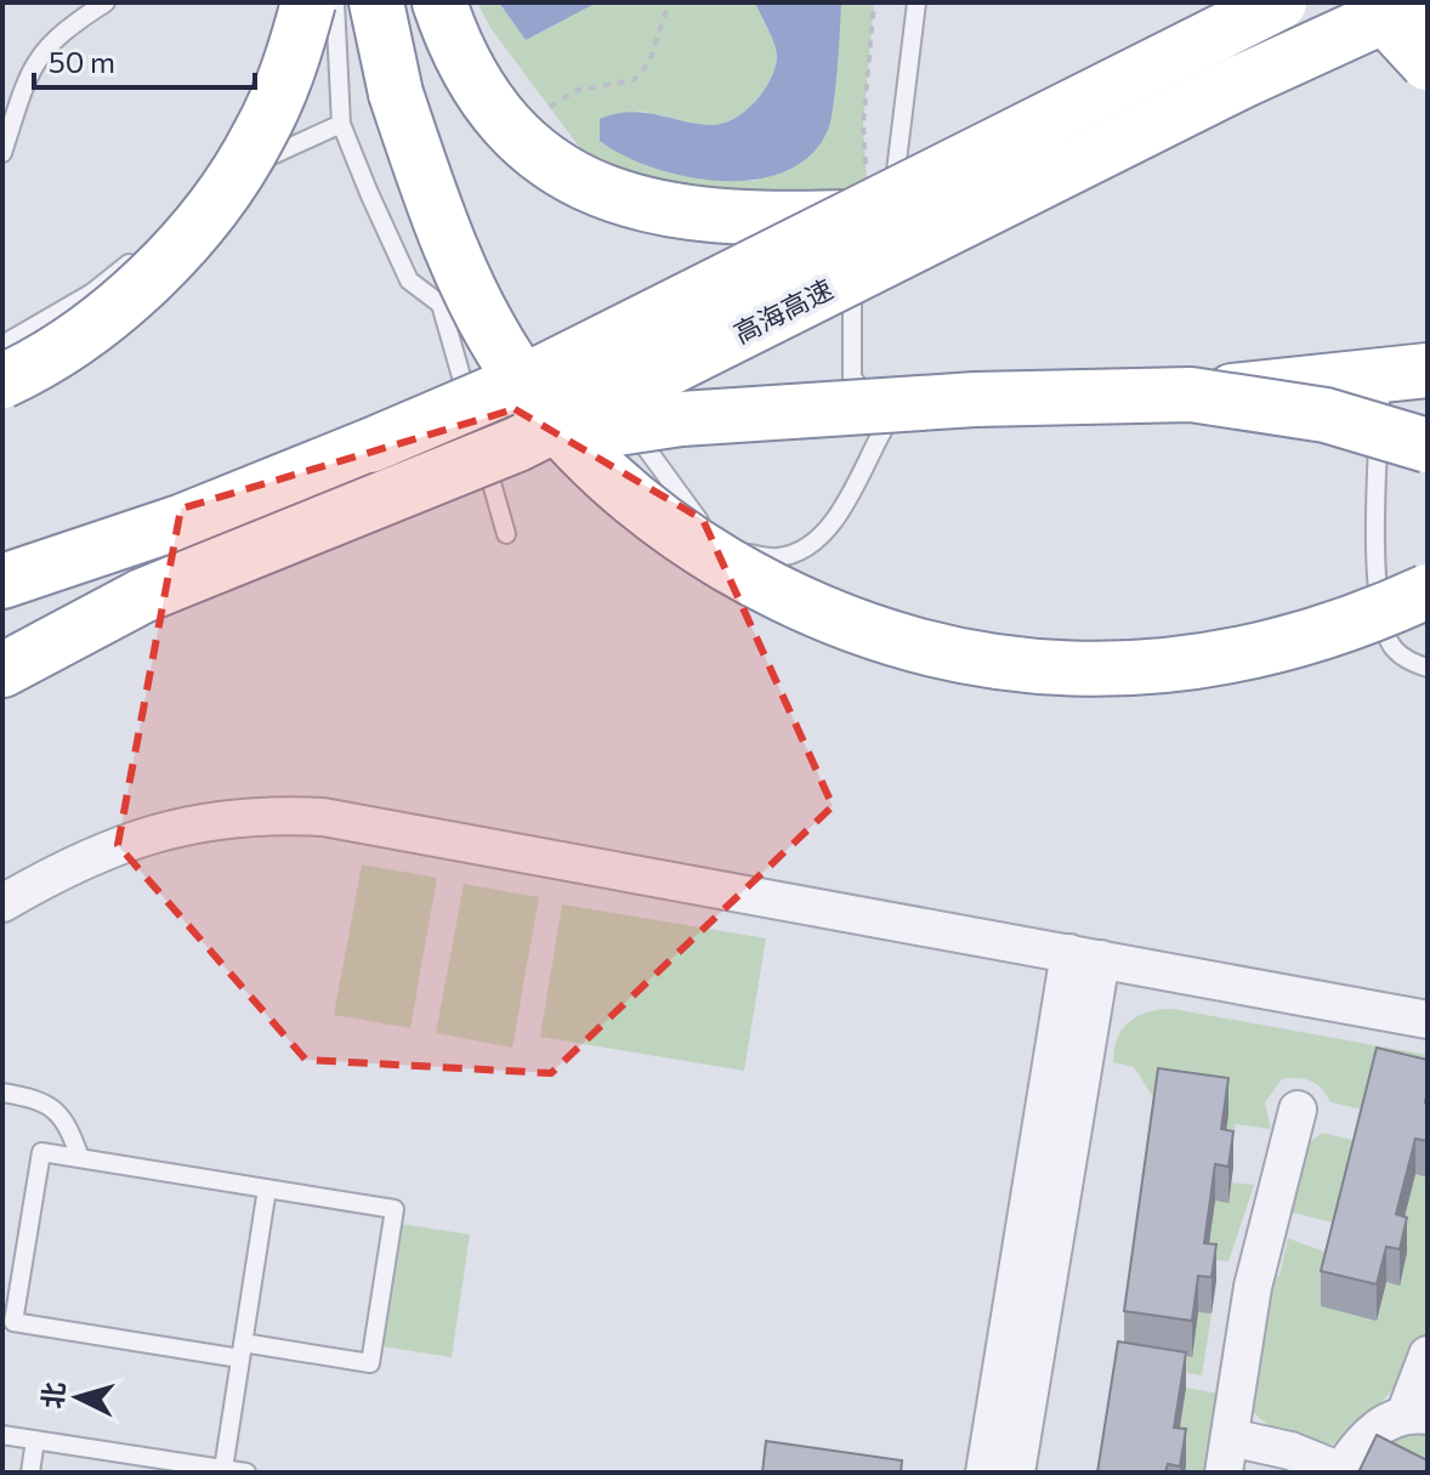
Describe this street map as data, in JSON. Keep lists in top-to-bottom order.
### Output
{
  "streets": {
    "highway": ["高海高速"]
  },
  "scale_bar": "50 m",
  "north": "left"
}
